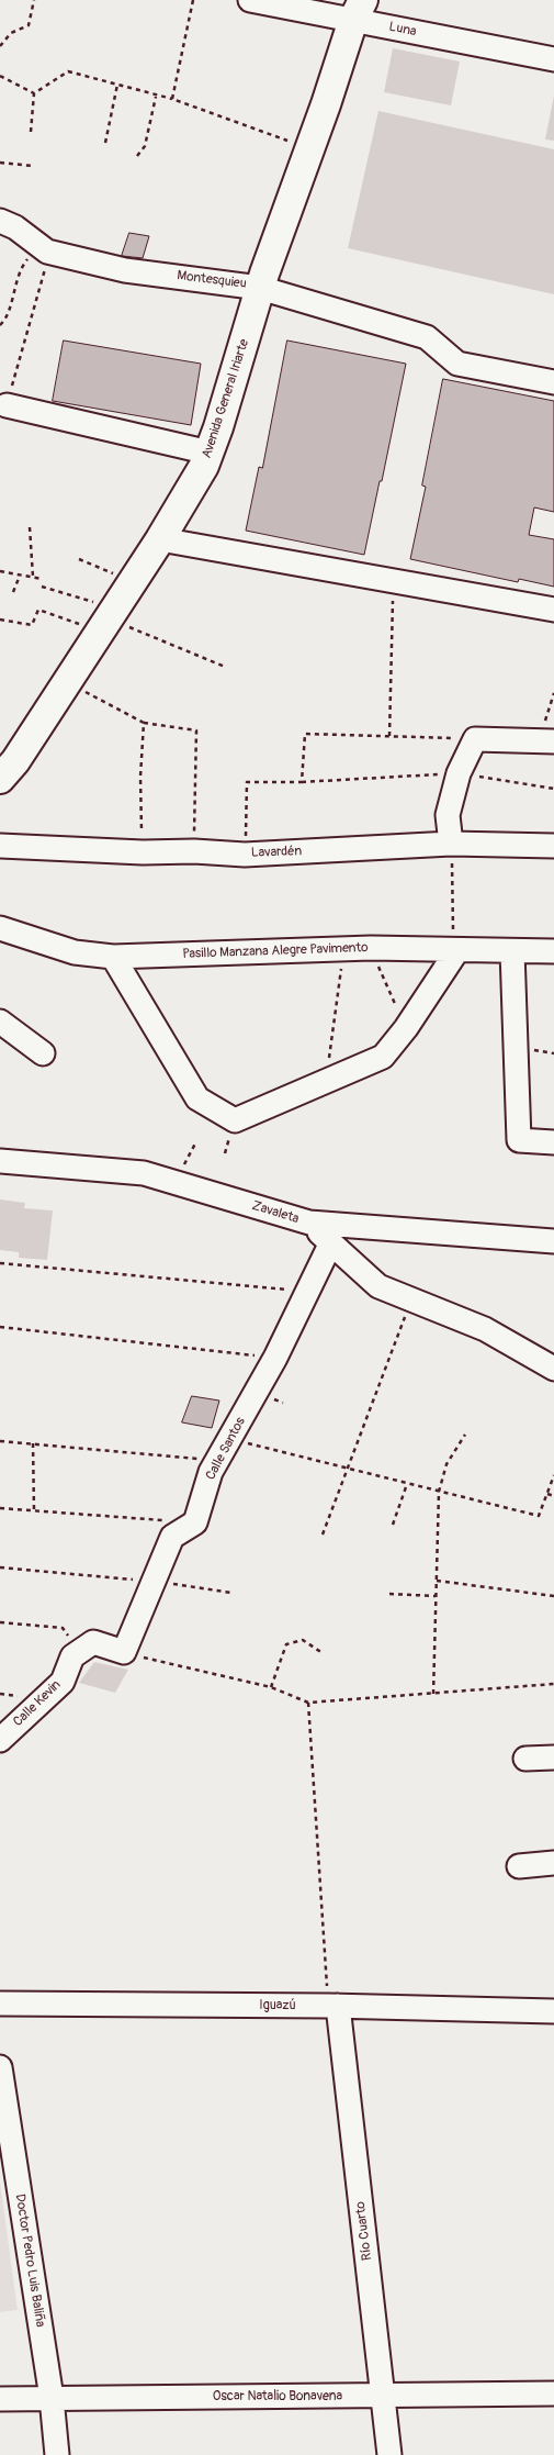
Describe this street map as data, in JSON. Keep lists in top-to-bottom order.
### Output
{
  "streets": {
    "main road": ["Avenida General Iriarte"],
    "street": [
      "Luna",
      "Montesquieu",
      "Lavardén",
      "Pasillo Manzana Alegre Pavimento",
      "Zavaleta",
      "Calle Santos",
      "Calle Kevin",
      "Iguazú",
      "Río Cuarto",
      "Doctor Pedro Luis Baliña",
      "Oscar Natalio Bonavena"
    ]
  },
  "crossings": [
    ["Luna", "Avenida General Iriarte"],
    ["Montesquieu", "Avenida General Iriarte"],
    ["Iguazú", "Río Cuarto"],
    ["Río Cuarto", "Oscar Natalio Bonavena"],
    ["Doctor Pedro Luis Baliña", "Oscar Natalio Bonavena"]
  ]
}
